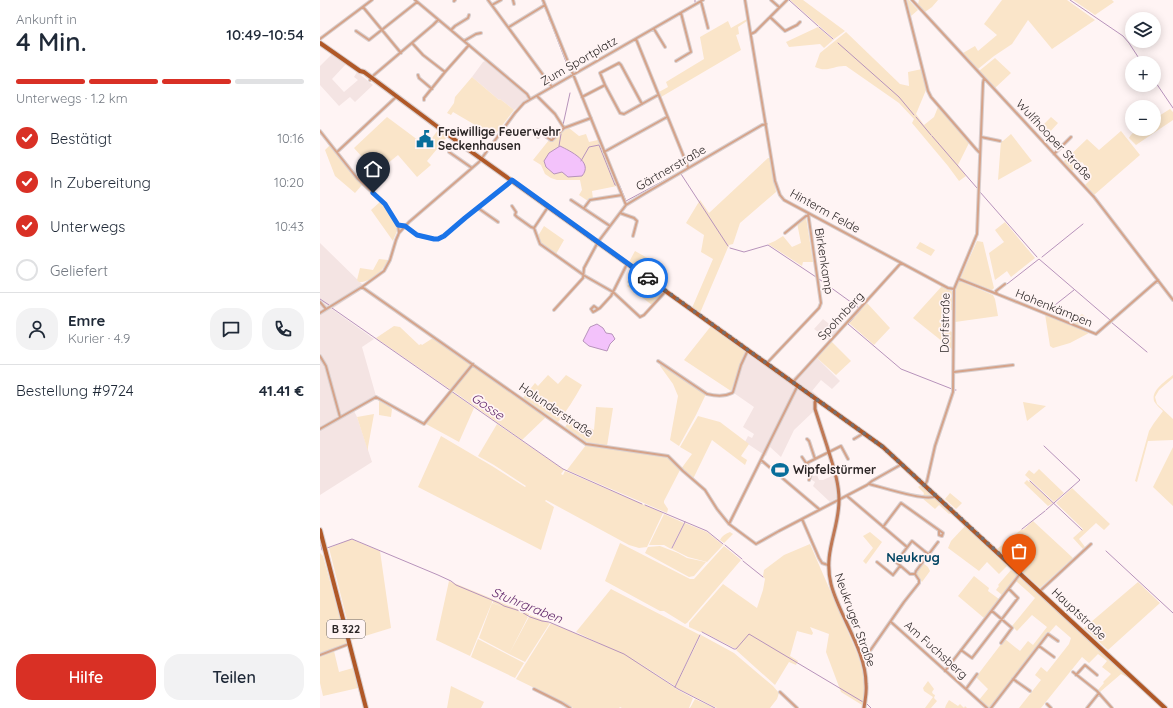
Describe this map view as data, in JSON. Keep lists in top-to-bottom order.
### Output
{
  "streets": {
    "main road": ["Hauptstraße", "B 322"],
    "street": [
      "Zum Sportplatz",
      "Wulfhooper Straße",
      "Gärtnerstraße",
      "Hinterm Felde",
      "Birkenkamp",
      "Hohenkämpen",
      "Spohnberg",
      "Dorfstraße",
      "Holunderstraße",
      "Neukruger Straße",
      "Am Fuchsberg"
    ]
  },
  "crossings": [
    ["Zum Sportplatz", "Hauptstraße"],
    ["Wulfhooper Straße", "Hohenkämpen"],
    ["Wulfhooper Straße", "Dorfstraße"],
    ["Gärtnerstraße", "Hinterm Felde"],
    ["Gärtnerstraße", "Hauptstraße"],
    ["Hinterm Felde", "Birkenkamp"],
    ["Hinterm Felde", "Spohnberg"],
    ["Hinterm Felde", "Dorfstraße"],
    ["Birkenkamp", "Hauptstraße"],
    ["Hohenkämpen", "Dorfstraße"],
    ["Spohnberg", "Hauptstraße"],
    ["Dorfstraße", "Hauptstraße"],
    ["Hauptstraße", "Neukruger Straße"],
    ["Neukruger Straße", "Am Fuchsberg"]
  ],
  "districts": ["Neukrug"],
  "water": ["Gosse", "Stuhrgraben"],
  "places": {
    "public building": ["Freiwillige Feuerwehr Seckenhausen"],
    "sports": ["Wipfelstürmer"]
  },
  "page": {
    "heading": ["4 Min.", "Ankunft in", "10:49–10:54"],
    "panel": [
      "Emre",
      "Kurier · 4.9",
      "Bestellung #9724",
      "41.41 €"
    ],
    "map_buttons": ["+", "−"],
    "bar": "Unterwegs · 1.2 km",
    "list": [
      ["Bestätigt", "10:16"],
      ["In Zubereitung", "10:20"],
      ["Unterwegs", "10:43"],
      "Geliefert"
    ],
    "buttons": ["Hilfe", "Teilen"]
  }
}
